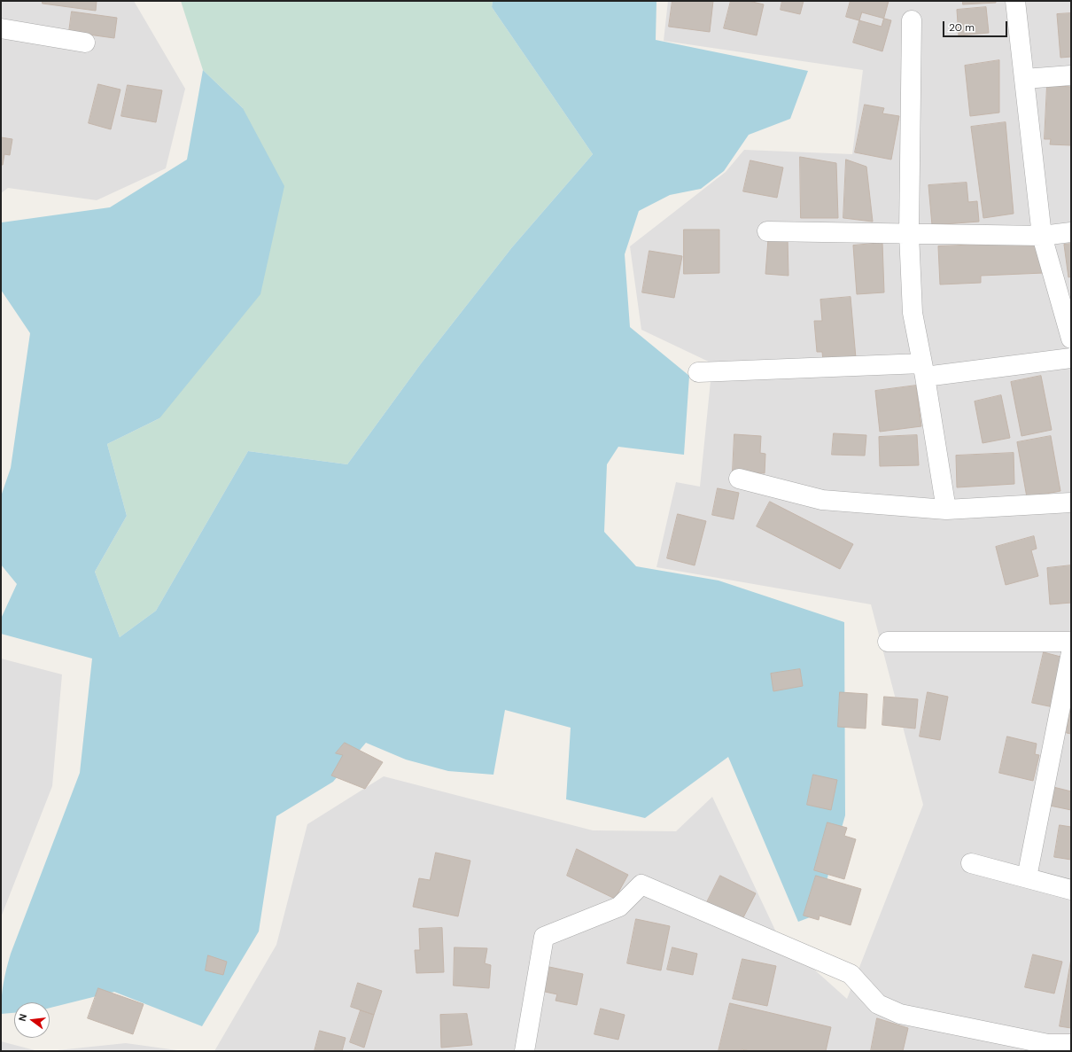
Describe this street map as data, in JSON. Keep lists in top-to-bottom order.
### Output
{
  "scale_bar": "20 m",
  "north": "left"
}
